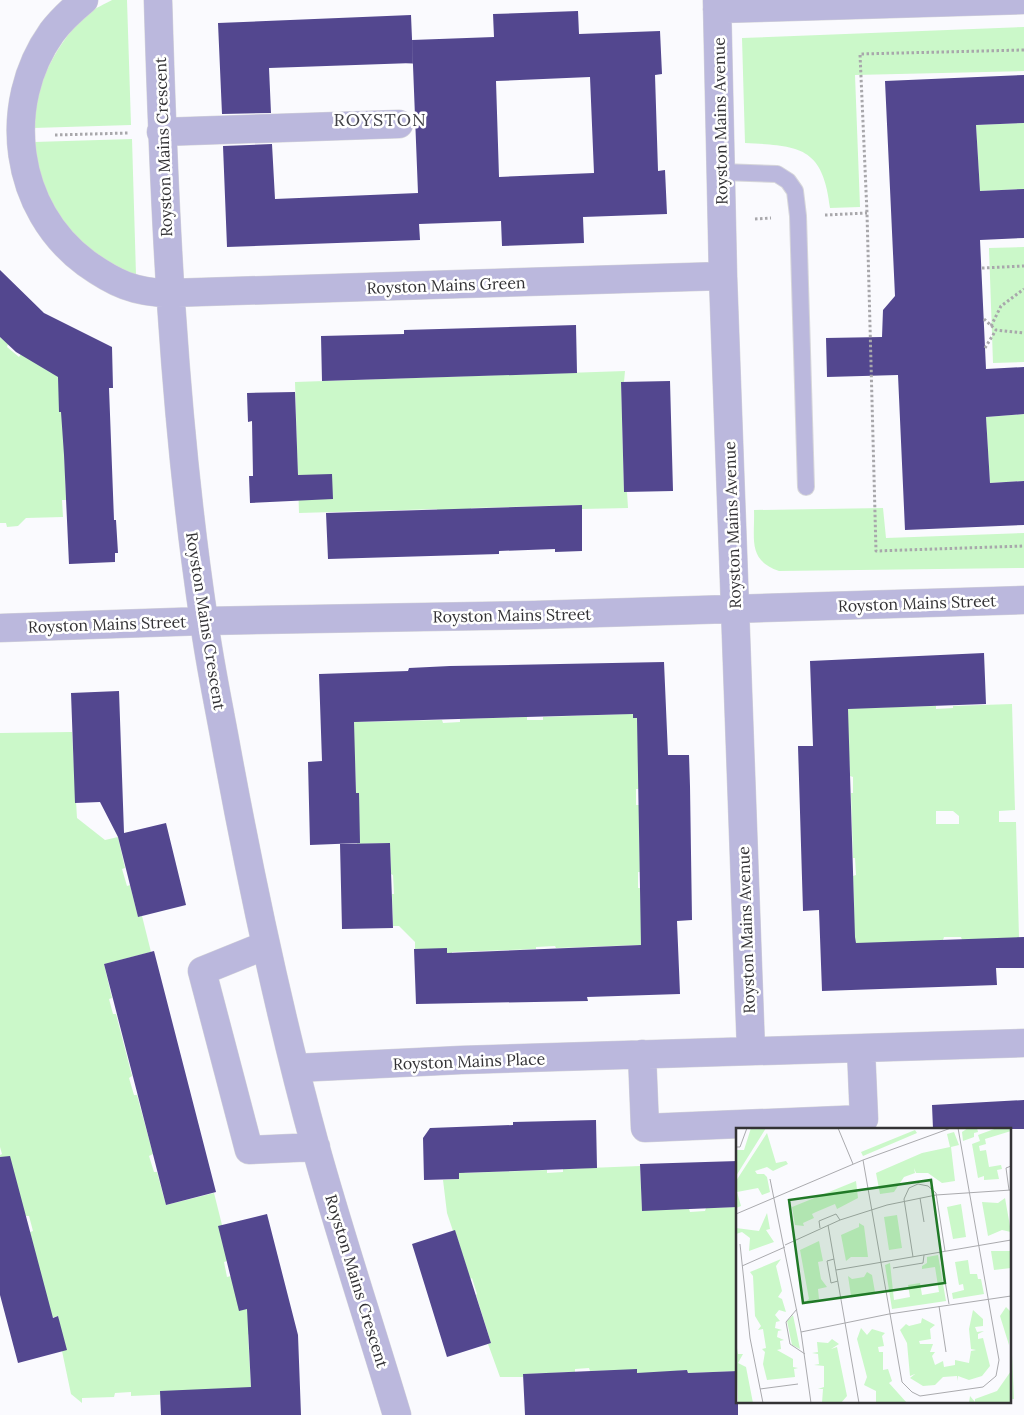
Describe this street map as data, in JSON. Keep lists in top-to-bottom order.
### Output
{
  "streets": {
    "street": [
      "Royston Mains Avenue",
      "Royston Mains Crescent",
      "Royston Mains Green",
      "Royston Mains Street",
      "Royston Mains Place"
    ]
  },
  "crossings": [
    ["Royston Mains Avenue", "Royston Mains Green"],
    ["Royston Mains Avenue", "Royston Mains Street"],
    ["Royston Mains Avenue", "Royston Mains Place"],
    ["Royston Mains Crescent", "Royston Mains Green"],
    ["Royston Mains Crescent", "Royston Mains Street"],
    ["Royston Mains Crescent", "Royston Mains Place"]
  ],
  "districts": ["ROYSTON"]
}
